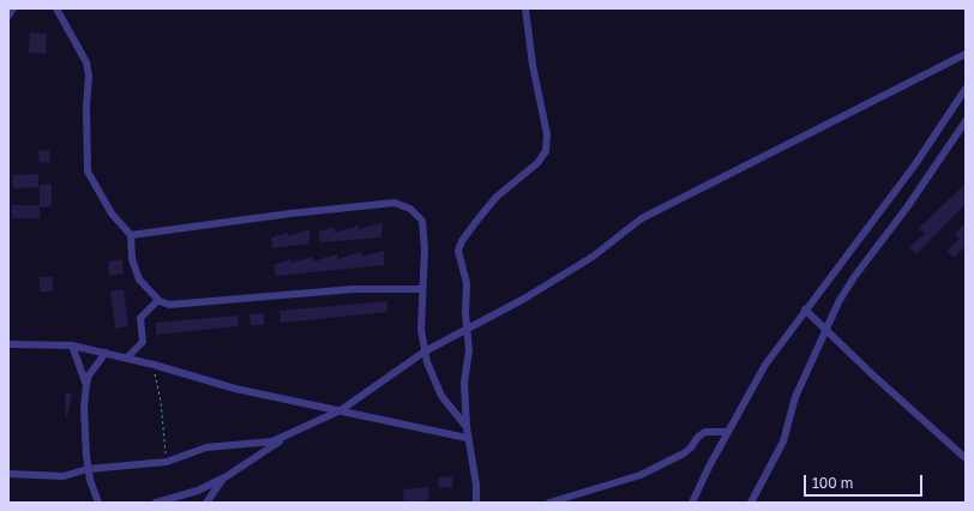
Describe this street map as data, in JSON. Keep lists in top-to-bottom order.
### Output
{
  "scale_bar": "100 m"
}
